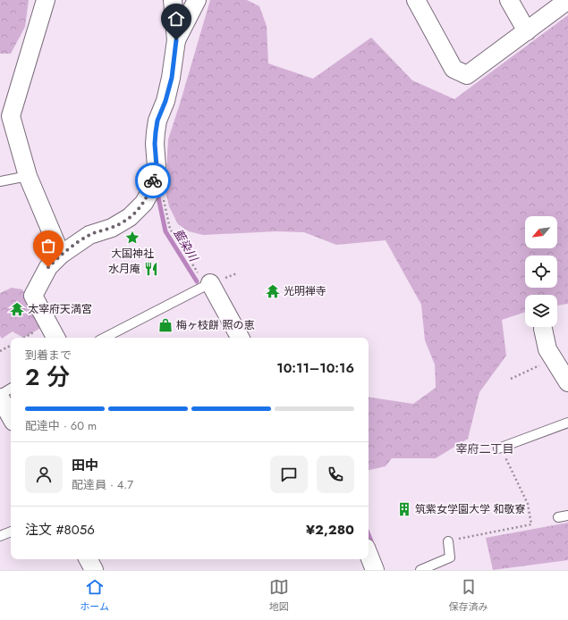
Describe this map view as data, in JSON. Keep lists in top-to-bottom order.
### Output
{
  "districts": ["宰府二丁目"],
  "water": ["藍染川"],
  "places": {
    "place": ["大国神社"],
    "restaurant": ["水月庵"],
    "temple": ["光明禅寺", "太宰府天満宮"],
    "shop": ["梅ヶ枝餅 照の恵"],
    "building": ["筑紫女学園大学 和敬寮"]
  },
  "north": "bottom left",
  "page": {
    "heading": ["2 分", "到着まで", "10:11–10:16"],
    "panel": [
      "田中",
      "配達員 · 4.7",
      "注文 #8056",
      "¥2,280"
    ],
    "bar": "配達中 · 60 m",
    "tabs": ["ホーム", "地図", "保存済み"]
  }
}
